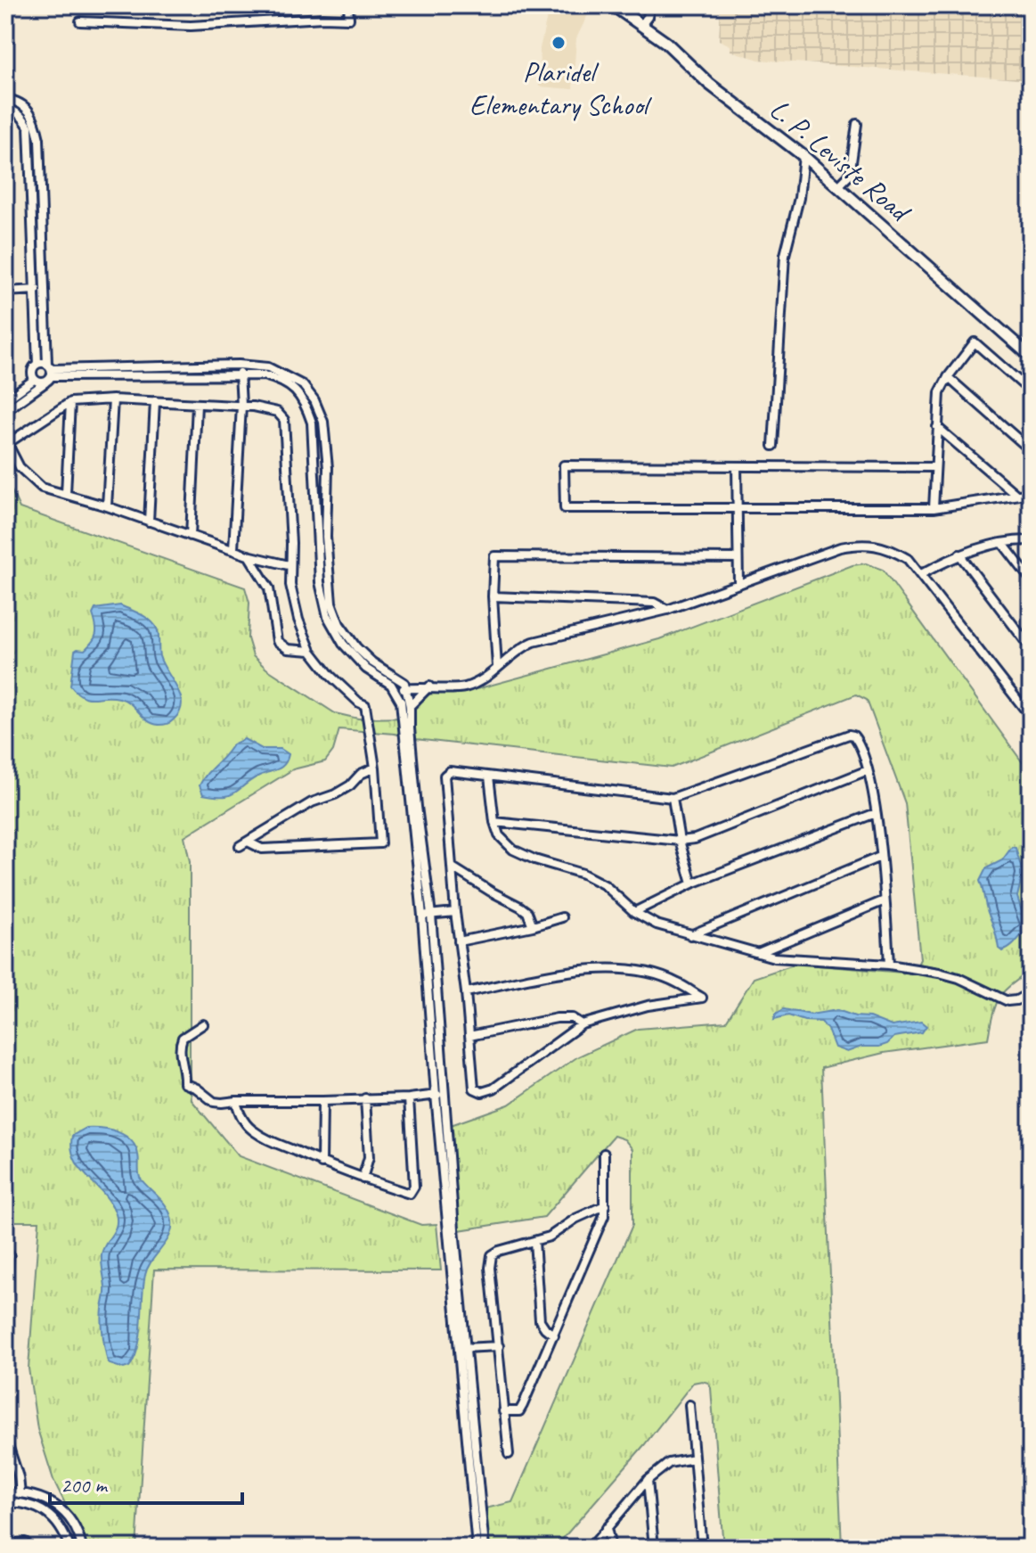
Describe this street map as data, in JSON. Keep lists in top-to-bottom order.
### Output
{
  "streets": {
    "main road": ["L. P. Leviste Road"]
  },
  "places": ["Plaridel Elementary School"],
  "scale_bar": "200 m"
}
